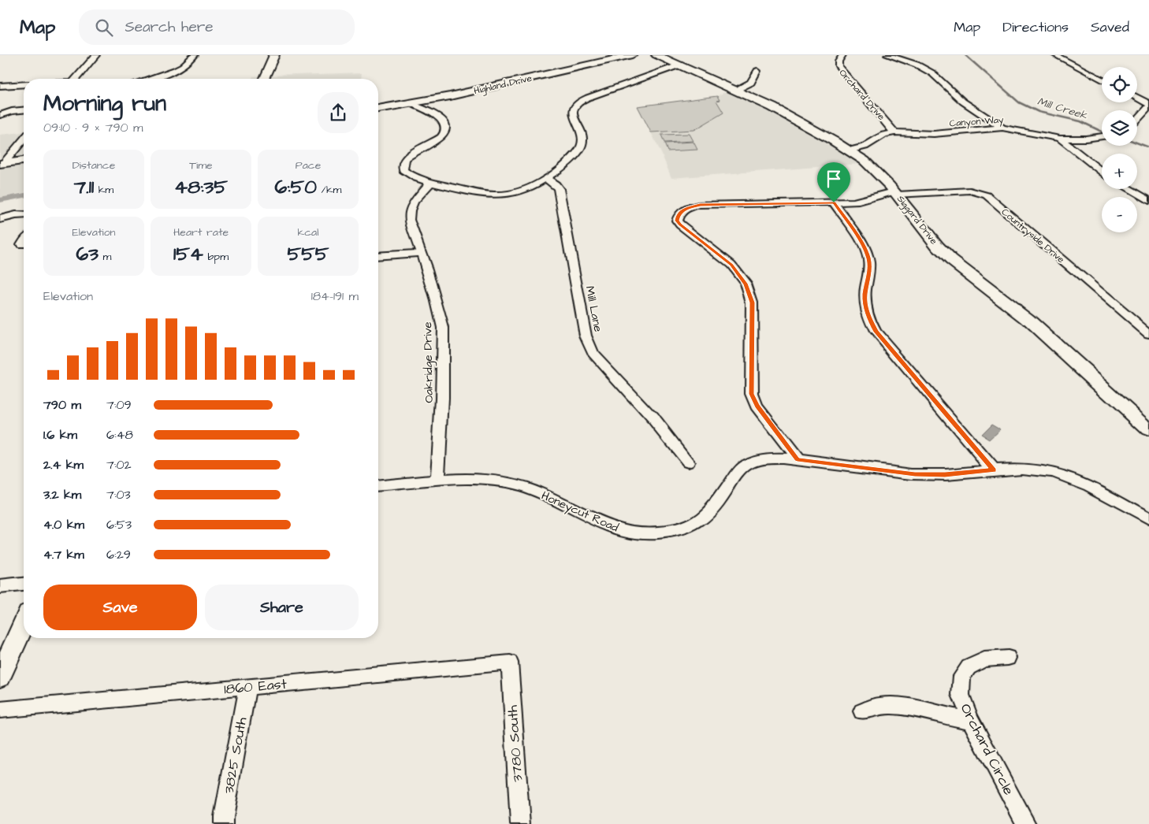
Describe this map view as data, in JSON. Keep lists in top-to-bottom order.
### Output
{
  "streets": {
    "street": [
      "Highland Drive",
      "Orchard Drive",
      "Canyon Way",
      "Siggard Drive",
      "Countryside Drive",
      "Mill Lane",
      "Oakridge Drive",
      "Honeycut Road",
      "1860 East",
      "3780 South",
      "Orchard Circle",
      "3825 South"
    ]
  },
  "crossings": [
    ["Orchard Drive", "Canyon Way"],
    ["Canyon Way", "Siggard Drive"],
    ["Siggard Drive", "Countryside Drive"],
    ["Oakridge Drive", "Honeycut Road"],
    ["1860 East", "3780 South"],
    ["1860 East", "3825 South"]
  ],
  "water": ["Mill Creek"],
  "page": {
    "header": "Map",
    "search": "Search here",
    "nav": ["Map", "Directions", "Saved"],
    "map_buttons": ["+", "−"],
    "heading": ["Morning run", "09:10 · 9 × 790 m"],
    "stats": [
      ["Distance", "7.11 km"],
      ["Time", "48:35"],
      ["Pace", "6:50 /km"],
      ["Elevation", "63 m"],
      ["Heart rate", "154 bpm"],
      ["kcal", "555"]
    ],
    "chart": ["Elevation", "184–191 m"],
    "list": [
      {
        "name": "790 m",
        "note": "7:09"
      },
      {
        "name": "1.6 km",
        "note": "6:48"
      },
      {
        "name": "2.4 km",
        "note": "7:02"
      },
      {
        "name": "3.2 km",
        "note": "7:03"
      },
      {
        "name": "4.0 km",
        "note": "6:53"
      },
      {
        "name": "4.7 km",
        "note": "6:29"
      }
    ],
    "buttons": ["Save", "Share"]
  }
}
